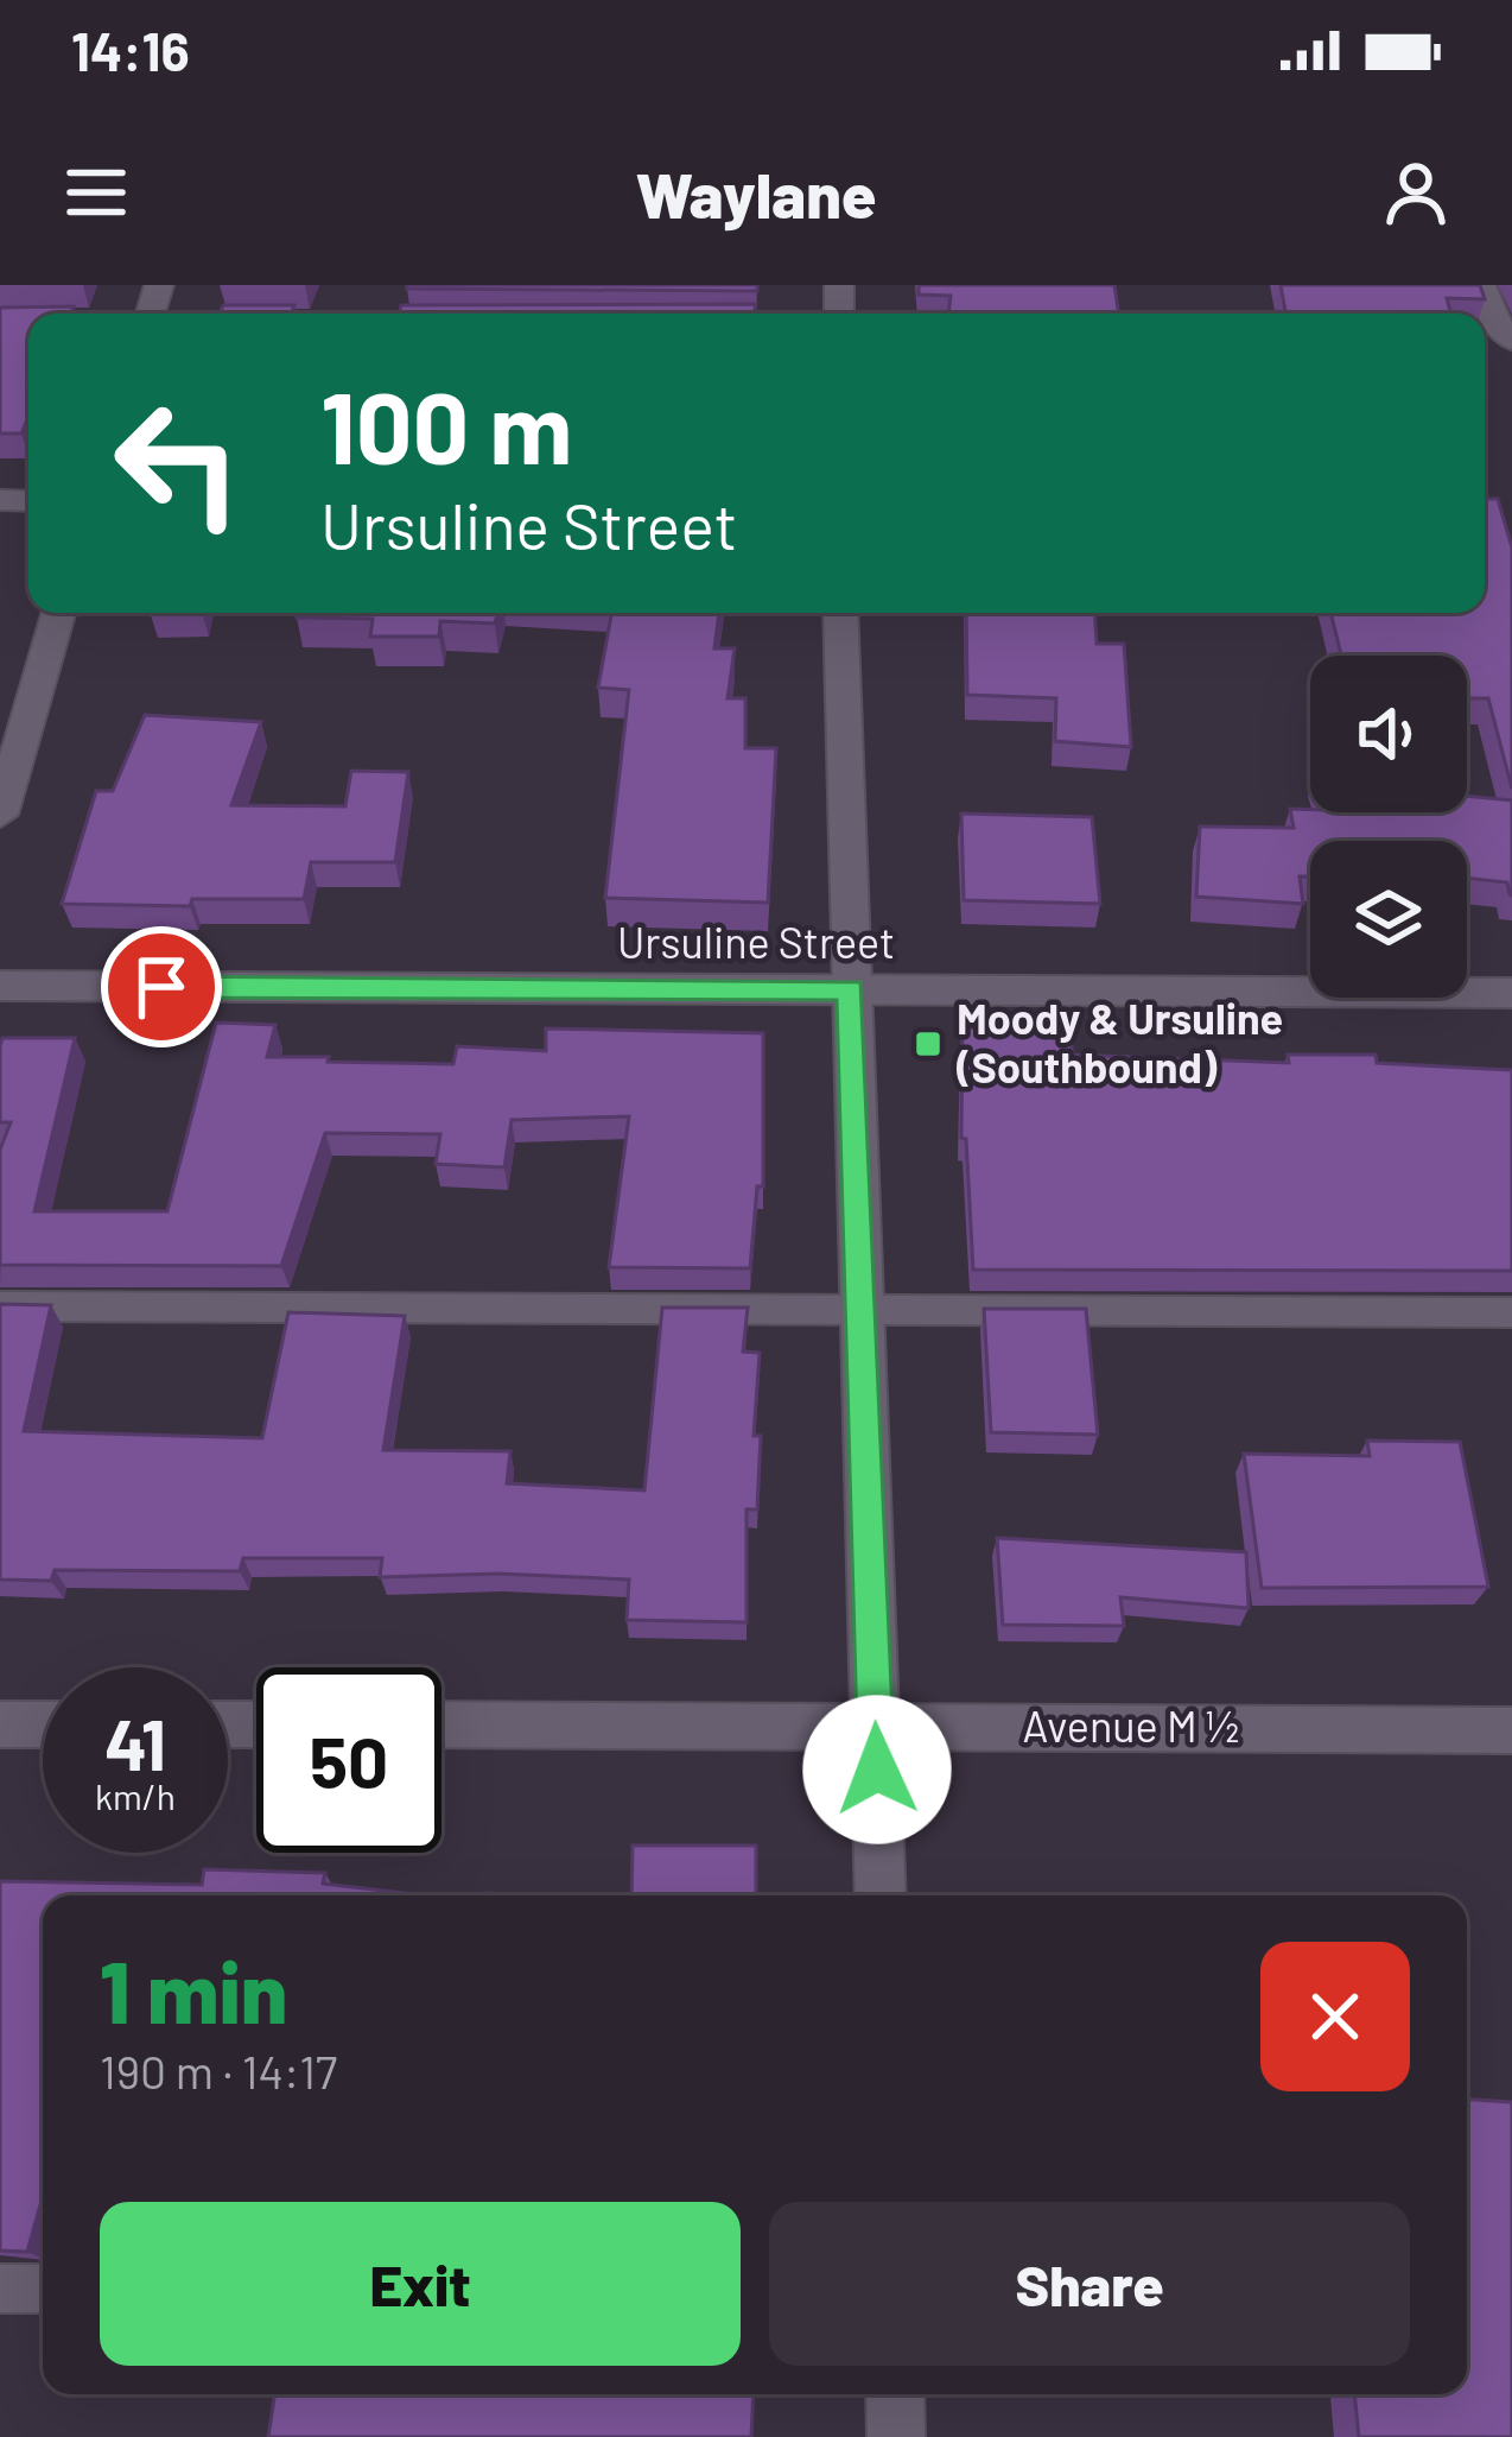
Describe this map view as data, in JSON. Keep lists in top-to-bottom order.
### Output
{
  "streets": {
    "street": ["Ursuline Street", "Avenue M ½"]
  },
  "places": {
    "transit": ["Moody & Ursuline (Southbound)"]
  },
  "page": {
    "status": "14:16",
    "header": "Waylane",
    "turn": ["100 m", "Ursuline Street"],
    "speed": "41 km/h",
    "limit": "50",
    "heading": ["1 min", "190 m · 14:17"],
    "buttons": ["Exit", "Share"]
  }
}
